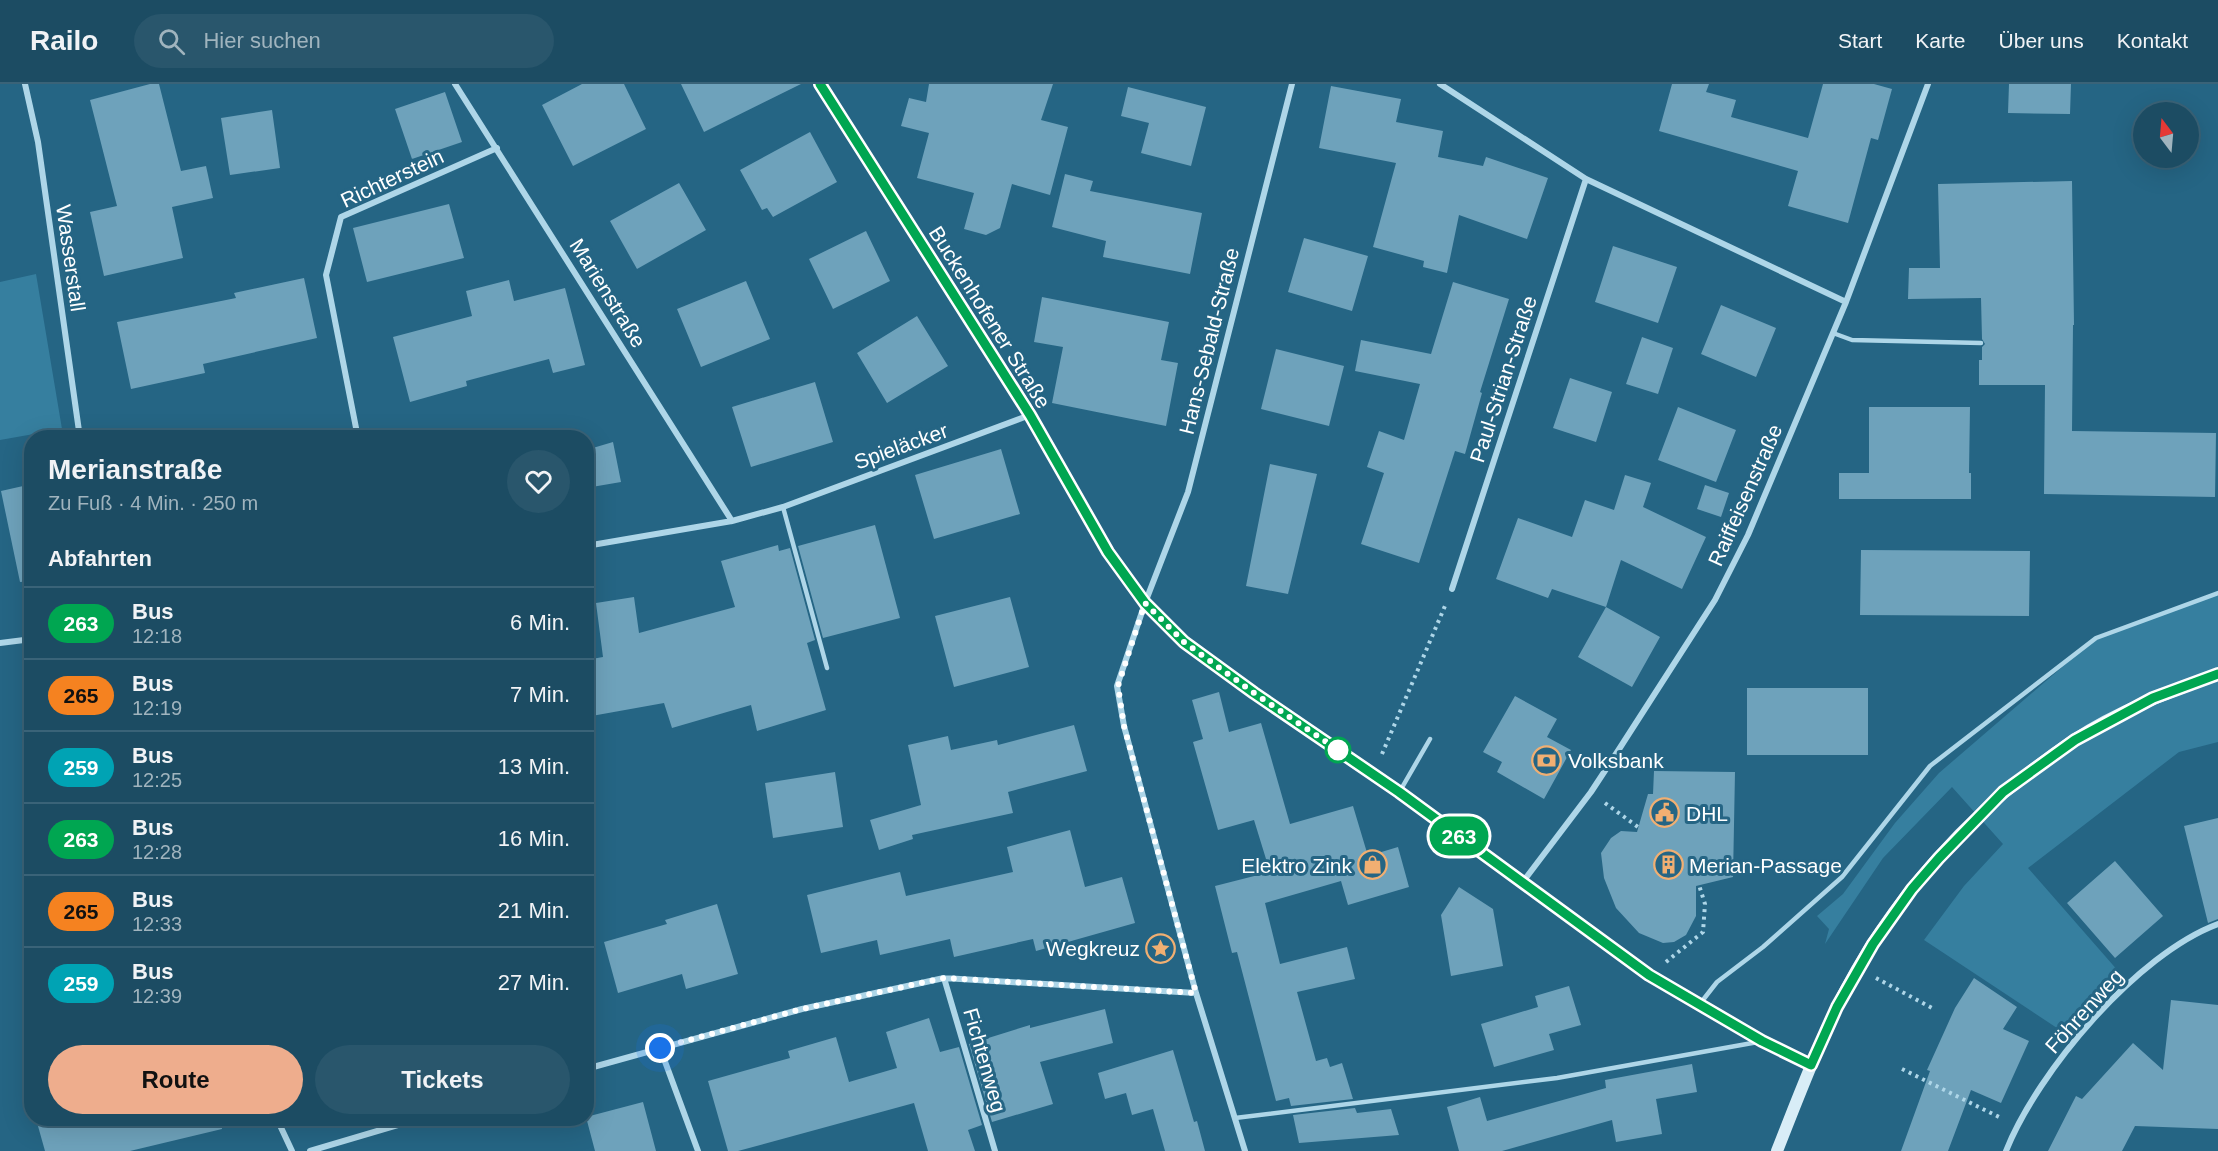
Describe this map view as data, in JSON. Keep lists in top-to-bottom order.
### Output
{
  "streets": {
    "street": [
      "Richterstein",
      "Wasserstall",
      "Marienstraße",
      "Buckenhofener Straße",
      "Hans-Sebald-Straße",
      "Paul-Strian-Straße",
      "Spieläcker",
      "Raiffeisenstraße",
      "Föhrenweg",
      "Fichtenweg"
    ]
  },
  "crossings": [
    ["Richterstein", "Marienstraße"],
    ["Marienstraße", "Spieläcker"],
    ["Buckenhofener Straße", "Hans-Sebald-Straße"],
    ["Buckenhofener Straße", "Spieläcker"],
    ["Buckenhofener Straße", "Raiffeisenstraße"]
  ],
  "places": {
    "bank": ["Volksbank"],
    "public building": ["DHL"],
    "shop": ["Elektro Zink"],
    "building": ["Merian-Passage"],
    "place": ["Wegkreuz"]
  },
  "lines": ["bus line 263"],
  "north": "top",
  "page": {
    "header": "Railo",
    "search": "Hier suchen",
    "nav": [
      "Start",
      "Karte",
      "Über uns",
      "Kontakt"
    ],
    "on_map": "263",
    "heading": [
      ["Merianstraße", "Zu Fuß · 4 Min. · 250 m"],
      "Abfahrten"
    ],
    "list": [
      {
        "mark": "263",
        "name": "Bus",
        "note": "12:18",
        "value": "6 Min."
      },
      {
        "mark": "265",
        "name": "Bus",
        "note": "12:19",
        "value": "7 Min."
      },
      {
        "mark": "259",
        "name": "Bus",
        "note": "12:25",
        "value": "13 Min."
      },
      {
        "mark": "263",
        "name": "Bus",
        "note": "12:28",
        "value": "16 Min."
      },
      {
        "mark": "265",
        "name": "Bus",
        "note": "12:33",
        "value": "21 Min."
      },
      {
        "mark": "259",
        "name": "Bus",
        "note": "12:39",
        "value": "27 Min."
      }
    ],
    "buttons": ["Route", "Tickets"]
  }
}
